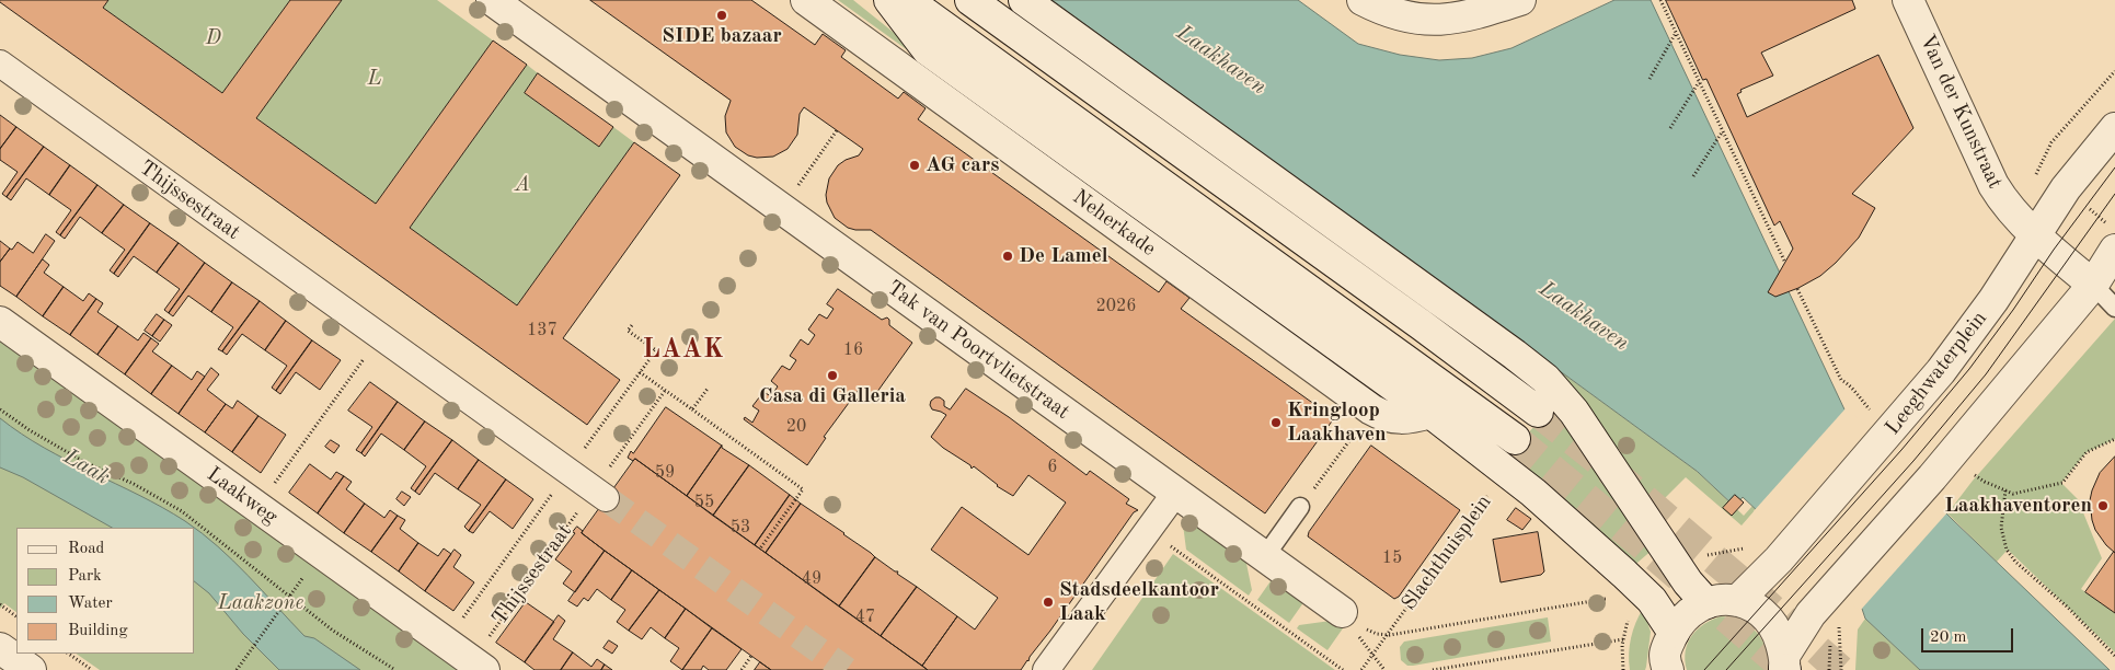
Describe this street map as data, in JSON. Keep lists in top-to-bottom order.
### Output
{
  "streets": {
    "street": [
      "Van der Kunstraat",
      "Thijssestraat",
      "Neherkade",
      "Tak van Poortvlietstraat",
      "Leeghwaterplein",
      "Laakweg"
    ],
    "path": ["Slachthuisplein"]
  },
  "crossings": [
    ["Van der Kunstraat", "Leeghwaterplein"],
    ["Thijssestraat", "Laakweg"]
  ],
  "districts": ["LAAK"],
  "water": ["Laakhaven", "Laak"],
  "parks": [
    "D",
    "L",
    "A",
    "Laakzone"
  ],
  "places": [
    "SIDE bazaar",
    "AG cars",
    "De Lamel",
    "Casa di Galleria",
    "Kringloop Laakhaven",
    "Laakhaventoren",
    "Stadsdeelkantoor Laak"
  ],
  "house_numbers": [
    "2026",
    "137",
    "16",
    "20",
    "6",
    "59",
    "55",
    "53",
    "15",
    "49",
    "47"
  ],
  "legend": [
    "Road",
    "Park",
    "Water",
    "Building"
  ],
  "scale_bar": "20 m"
}
